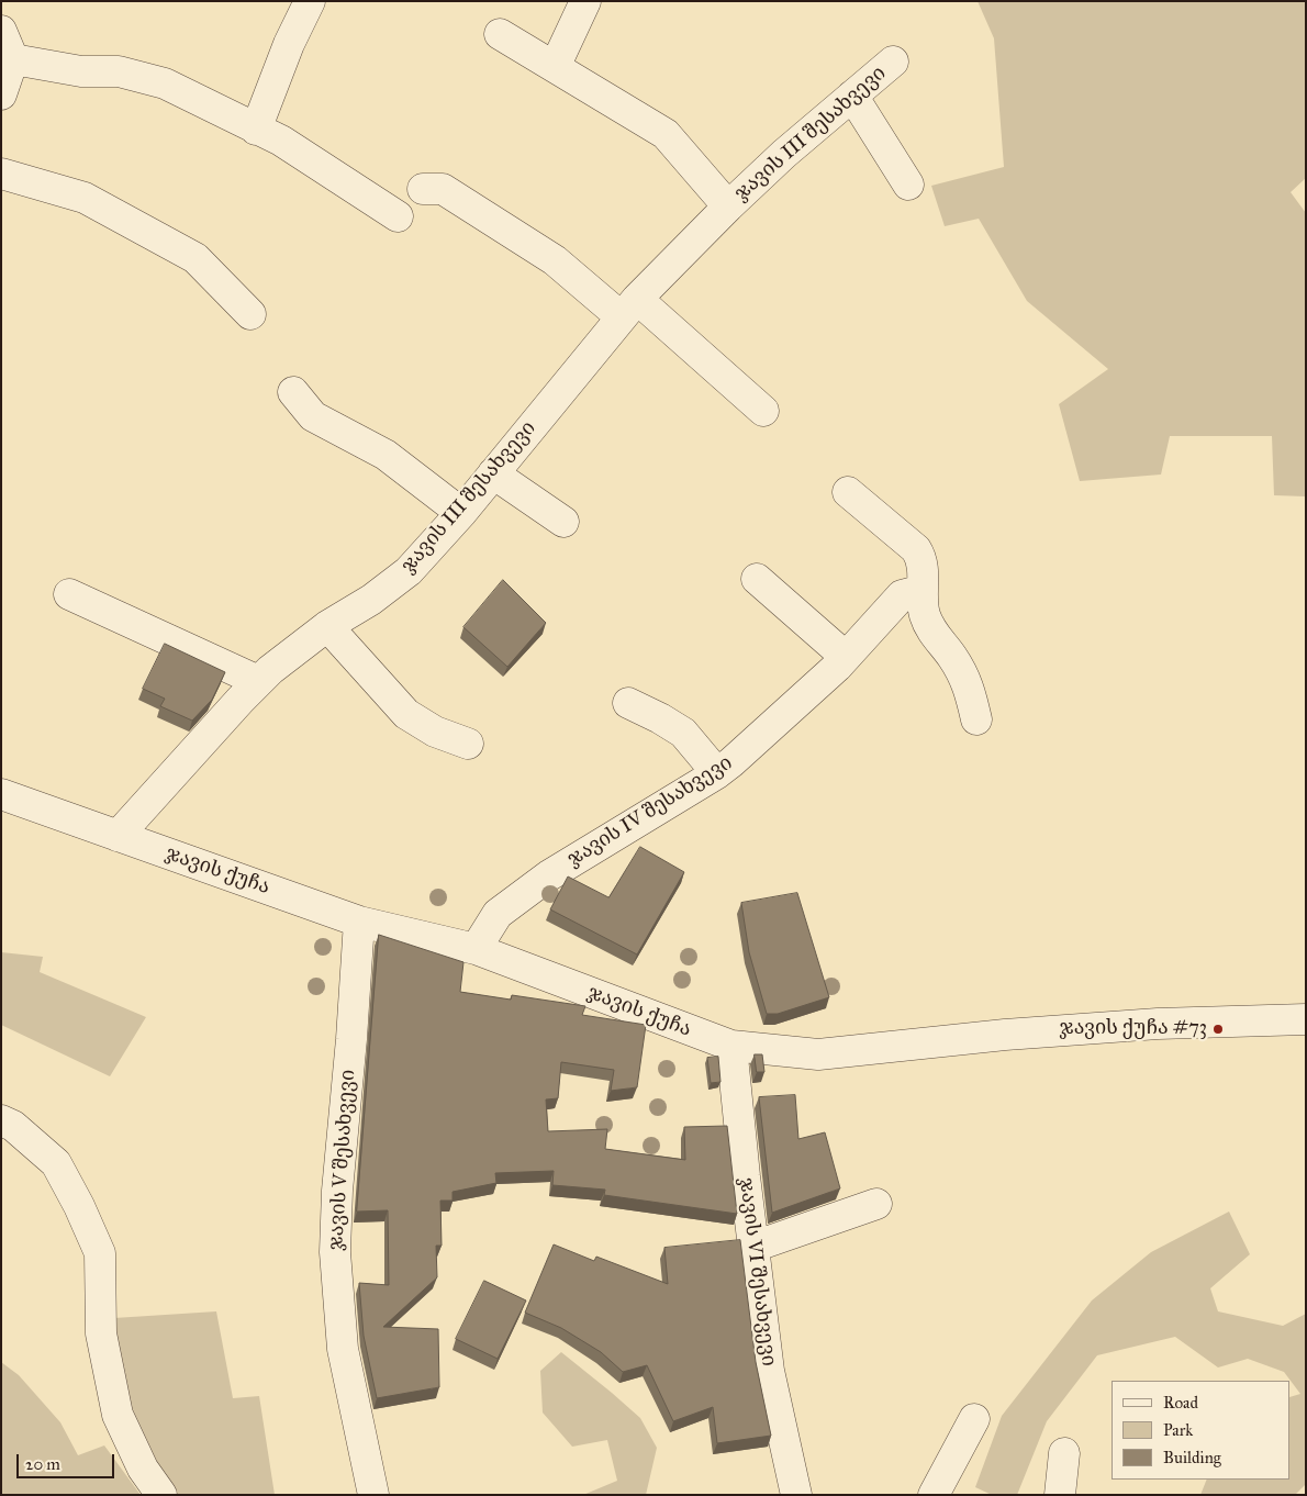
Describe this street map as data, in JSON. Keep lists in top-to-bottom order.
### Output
{
  "streets": {
    "street": [
      "ჯავის III შესახვევი",
      "ჯავის IV შესახვევი",
      "ჯავის ქუჩა",
      "ჯავის V შესახვევი",
      "ჯავის VI შესახვევი"
    ]
  },
  "crossings": [
    ["ჯავის III შესახვევი", "ჯავის ქუჩა"],
    ["ჯავის IV შესახვევი", "ჯავის ქუჩა"],
    ["ჯავის ქუჩა", "ჯავის V შესახვევი"],
    ["ჯავის ქუჩა", "ჯავის VI შესახვევი"]
  ],
  "places": ["ჯავის ქუჩა #73"],
  "legend": ["Road", "Park", "Building"],
  "scale_bar": "20 m"
}
